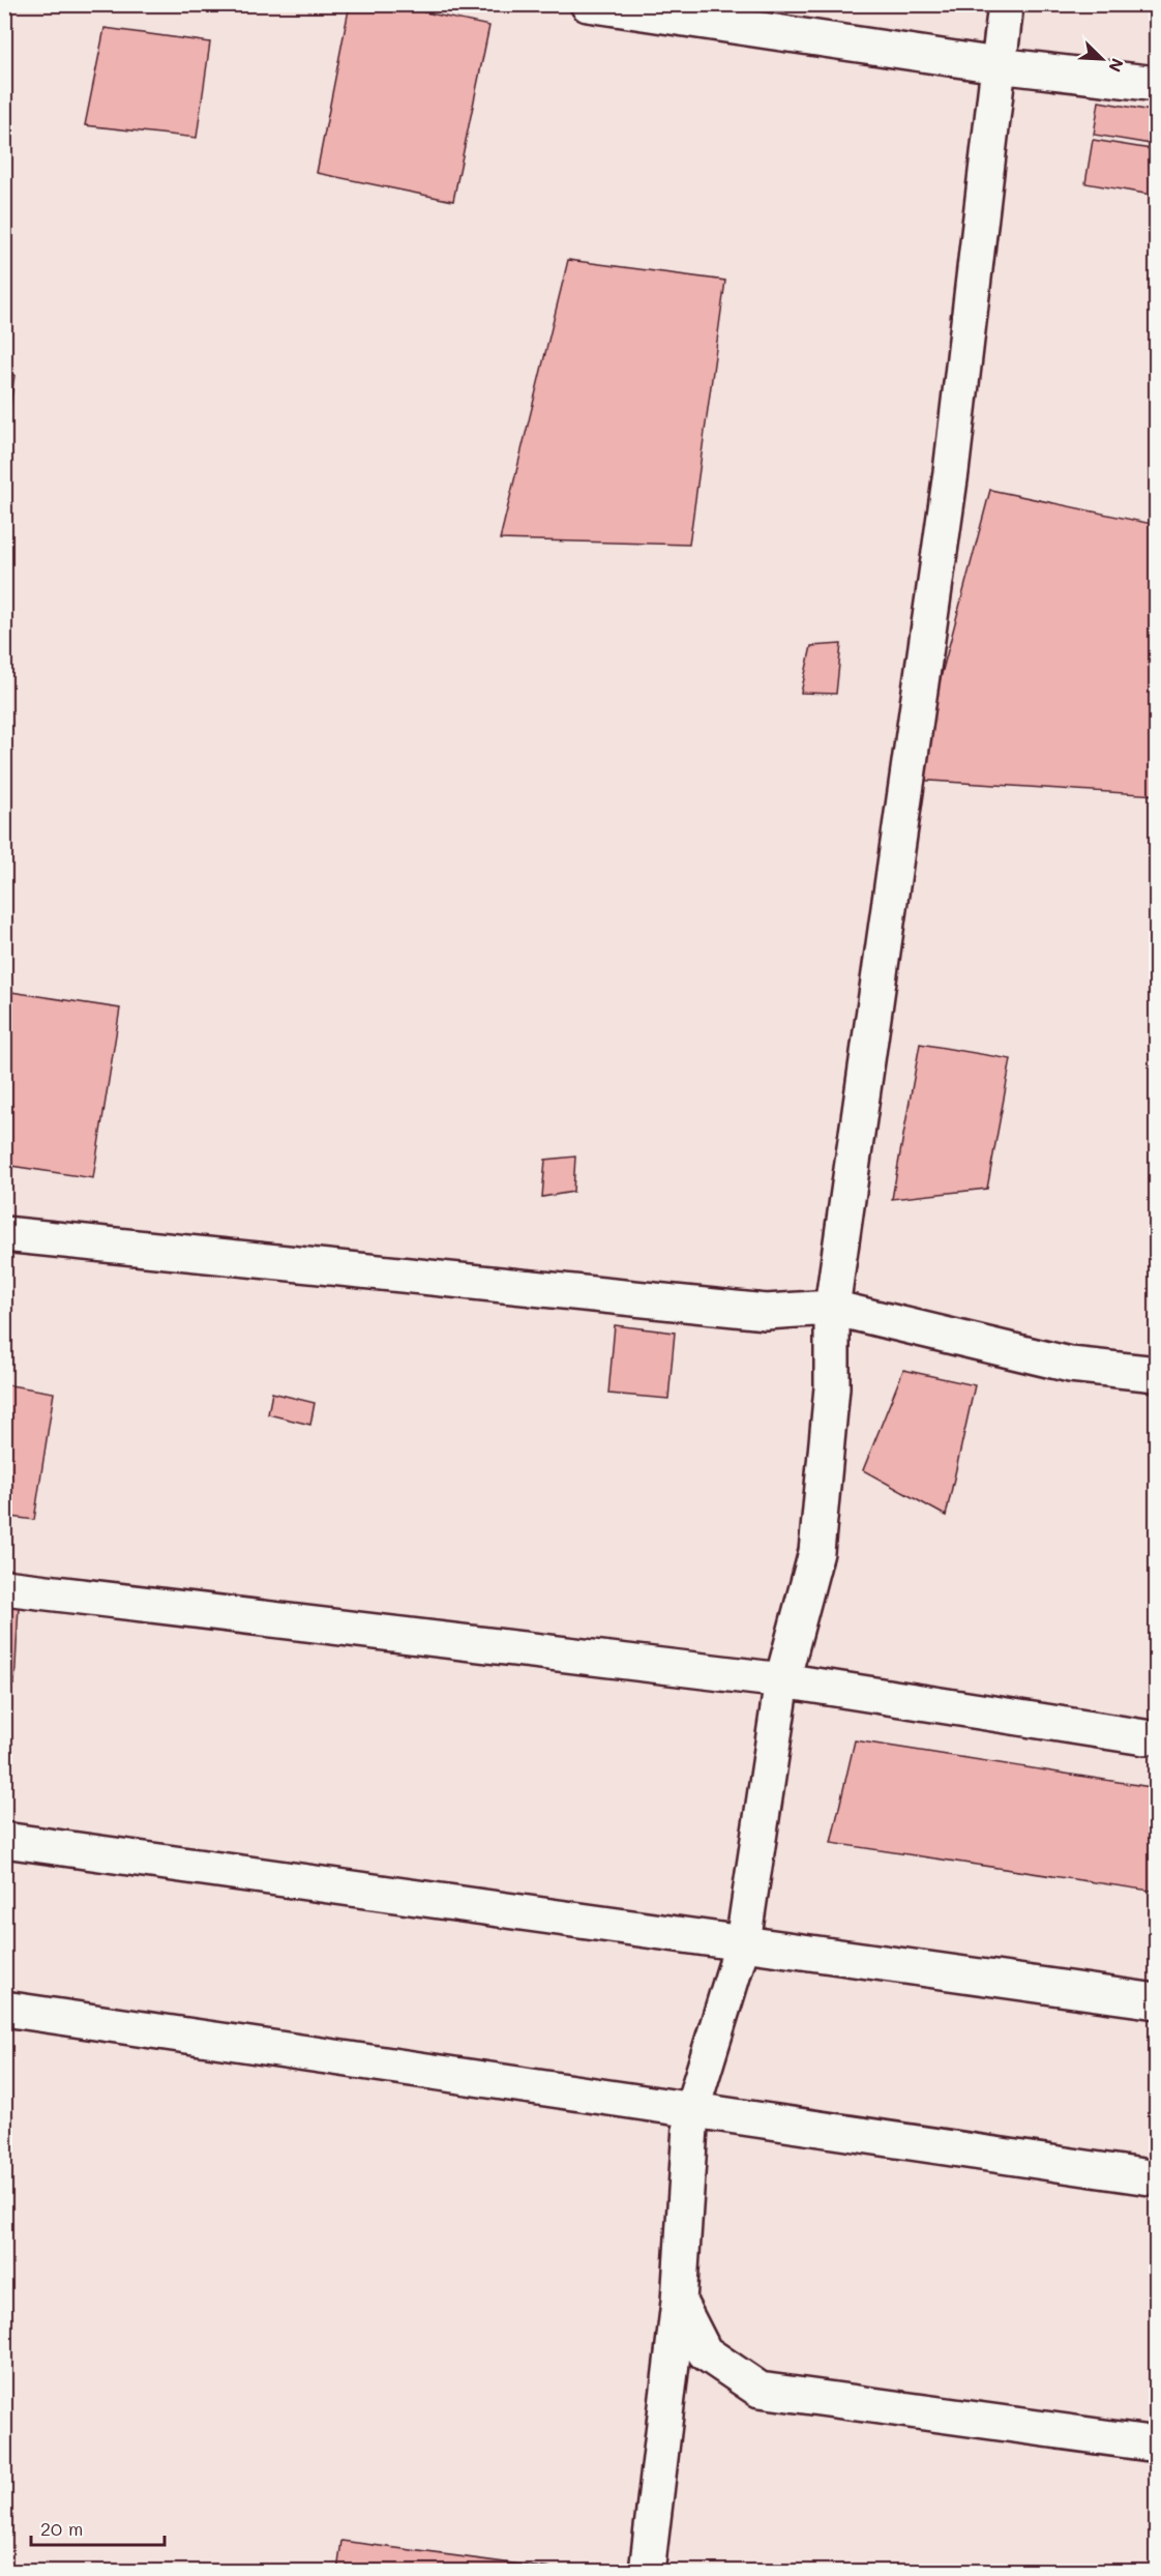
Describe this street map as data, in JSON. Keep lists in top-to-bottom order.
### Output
{
  "scale_bar": "20 m",
  "north": "bottom right"
}
